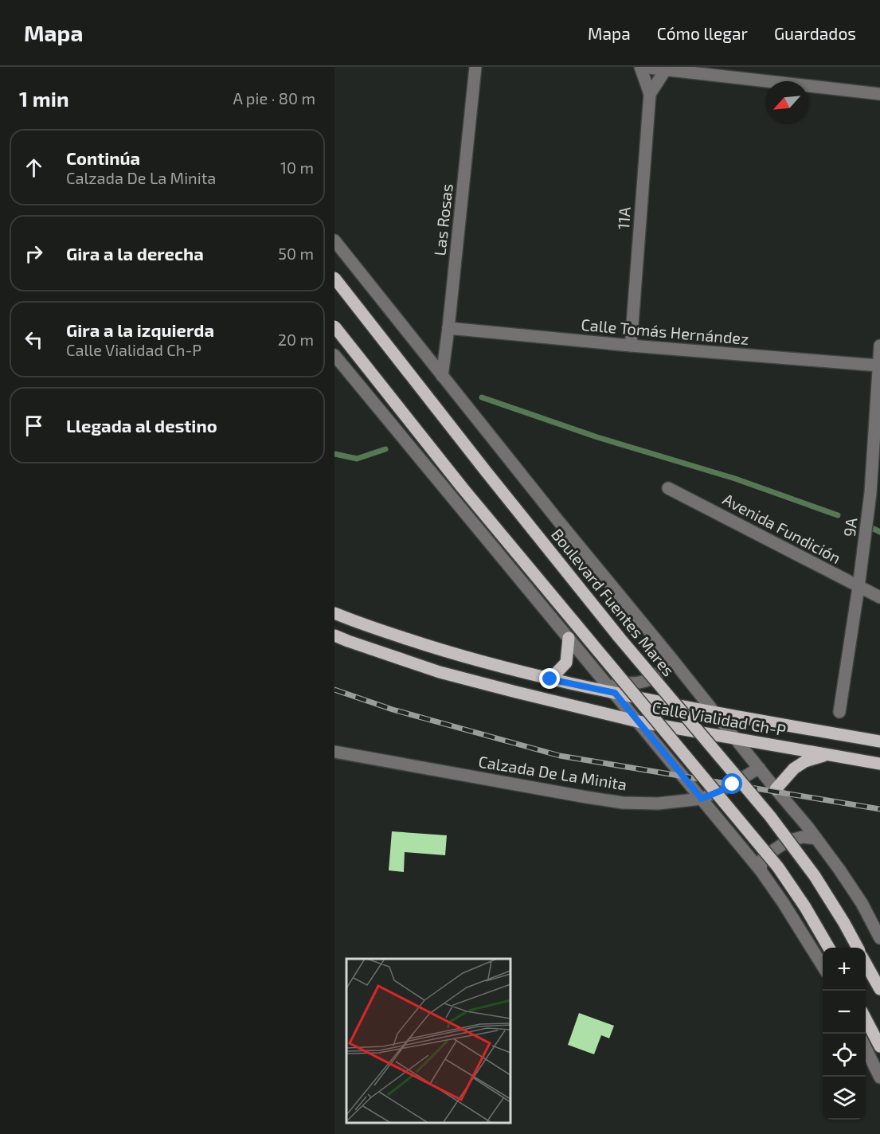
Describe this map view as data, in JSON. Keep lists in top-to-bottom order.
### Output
{
  "streets": {
    "main road": ["Boulevard Fuentes Mares", "Calle Vialidad Ch-P"],
    "street": [
      "11A",
      "Las Rosas",
      "Calle Tomás Hernández",
      "9A",
      "Avenida Fundición",
      "Calzada De La Minita"
    ]
  },
  "crossings": [
    ["11A", "Calle Tomás Hernández"],
    ["Las Rosas", "Calle Tomás Hernández"],
    ["Calle Tomás Hernández", "9A"],
    ["9A", "Avenida Fundición"]
  ],
  "north": "bottom left",
  "page": {
    "header": "Mapa",
    "nav": ["Mapa", "Cómo llegar", "Guardados"],
    "heading": ["1 min", "A pie · 80 m"],
    "list": [
      ["Continúa", "Calzada De La Minita", "10 m"],
      ["Gira a la derecha", "50 m"],
      ["Gira a la izquierda", "Calle Vialidad Ch-P", "20 m"],
      "Llegada al destino"
    ],
    "map_buttons": ["+", "−"]
  }
}
